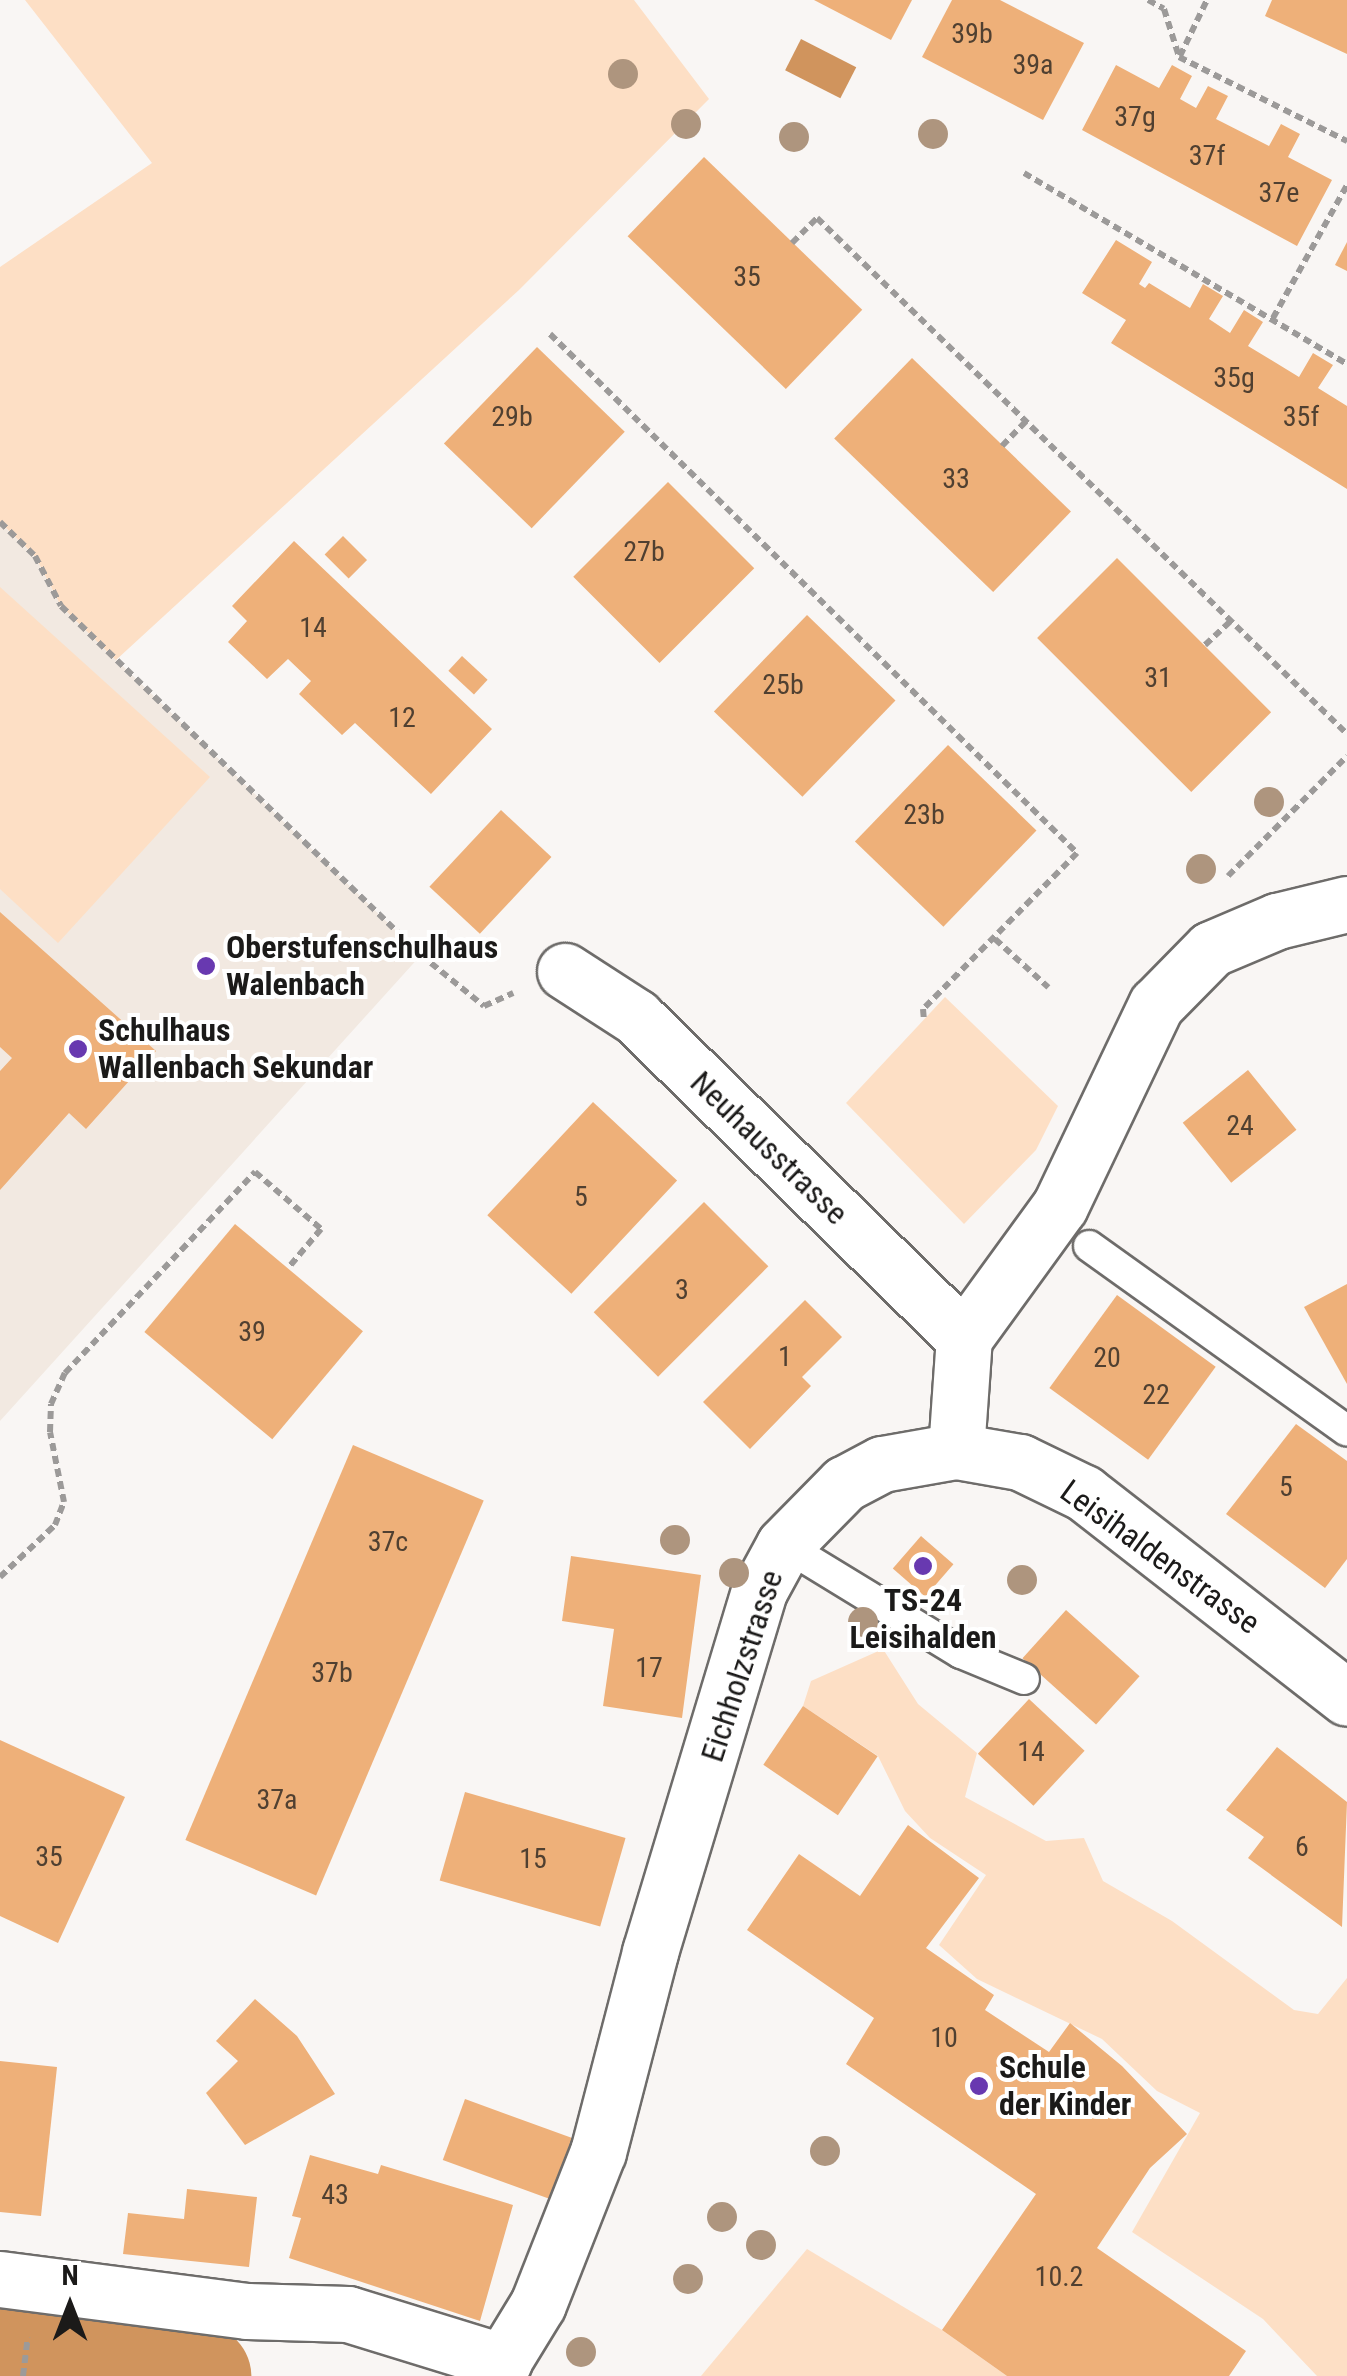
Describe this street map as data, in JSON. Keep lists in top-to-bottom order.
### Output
{
  "streets": {
    "street": ["Neuhausstrasse", "Leisihaldenstrasse", "Eichholzstrasse"]
  },
  "crossings": [
    ["Leisihaldenstrasse", "Eichholzstrasse"]
  ],
  "places": [
    "Oberstufenschulhaus Walenbach",
    "Schulhaus Wallenbach Sekundar",
    "TS-24 Leisihalden",
    "Schule der Kinder"
  ],
  "house_numbers": [
    "39b",
    "39a",
    "37g",
    "37f",
    "37e",
    "35",
    "35g",
    "29b",
    "35f",
    "33",
    "27b",
    "14",
    "31",
    "25b",
    "12",
    "23b",
    "24",
    "5",
    "3",
    "39",
    "1",
    "20",
    "22",
    "5",
    "37c",
    "17",
    "37b",
    "14",
    "37a",
    "6",
    "35",
    "15",
    "10",
    "43",
    "10.2"
  ],
  "north": "top"
}
